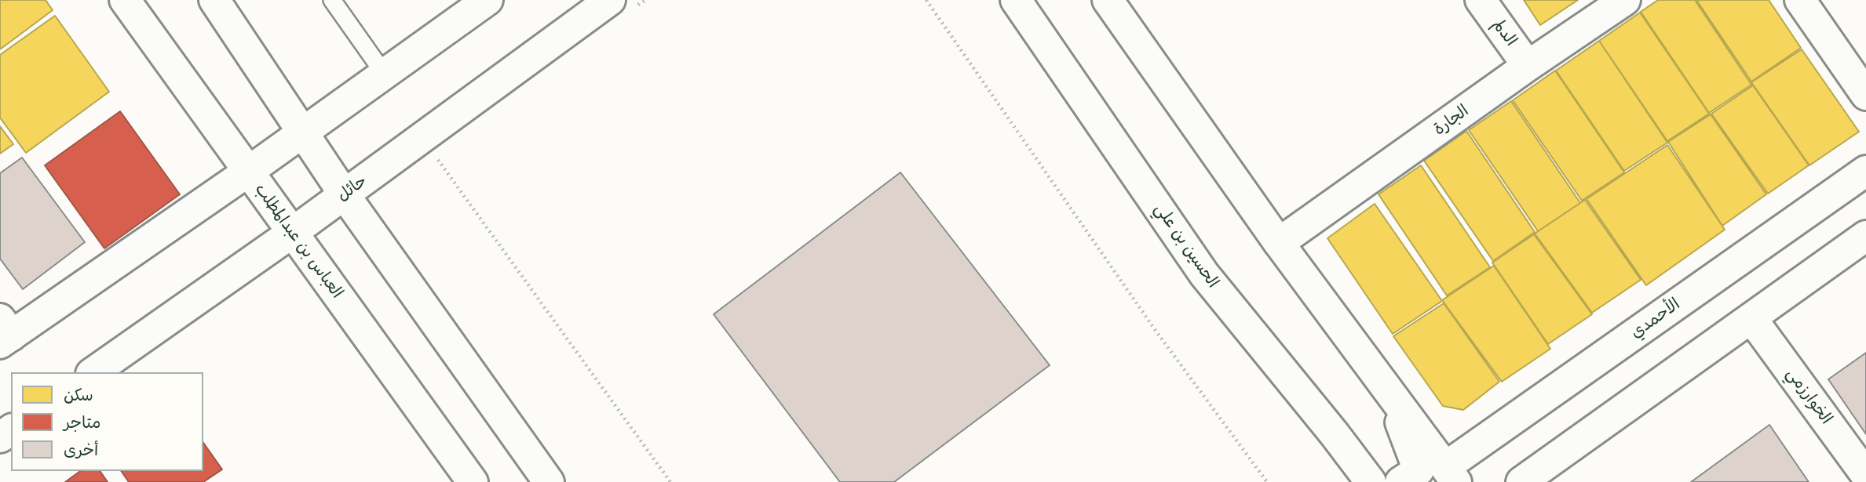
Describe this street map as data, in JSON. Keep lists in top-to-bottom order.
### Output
{
  "streets": {
    "street": [
      "الدلم",
      "الجارة",
      "حائل",
      "العباس بن عبدالمطلب",
      "الحسين بن علي",
      "الأحمدي",
      "الخوارزمي"
    ]
  },
  "crossings": [
    ["الدلم", "الجارة"],
    ["حائل", "العباس بن عبدالمطلب"]
  ],
  "legend": ["سكن", "متاجر", "أخرى"]
}
